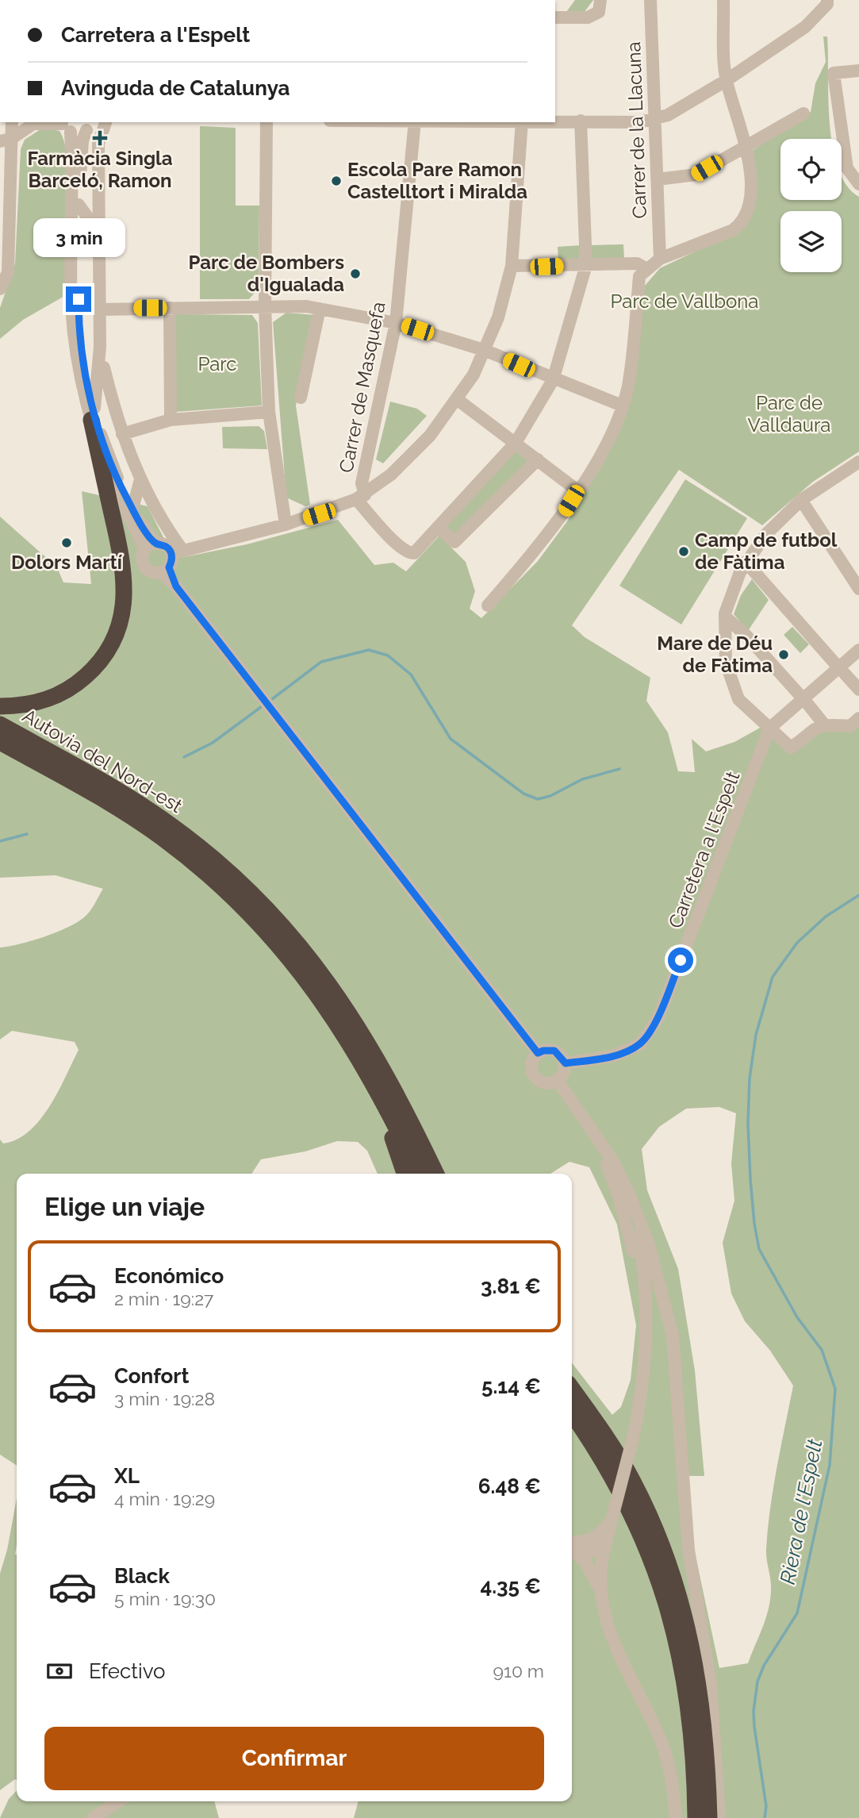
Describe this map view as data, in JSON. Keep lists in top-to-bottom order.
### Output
{
  "streets": {
    "highway": ["Autovia del Nord-est"],
    "street": ["Carrer de la Llacuna", "Carrer de Masquefa", "Carretera a l'Espelt"]
  },
  "water": ["Riera de l'Espelt"],
  "parks": ["Parc de Vallbona", "Parc", "Parc de Valldaura"],
  "places": {
    "health": ["Farmàcia Singla Barceló, Ramon"],
    "other": [
      "Escola Pare Ramon Castelltort i Miralda",
      "Parc de Bombers d'Igualada",
      "Dolors Martí",
      "Camp de futbol de Fàtima",
      "Mare de Déu de Fàtima"
    ]
  },
  "page": {
    "banner": ["Carretera a l'Espelt", "Avinguda de Catalunya"],
    "bubble": "3 min",
    "heading": "Elige un viaje",
    "list": [
      {
        "name": "Económico",
        "note": "2 min · 19:27",
        "value": "3.81 €"
      },
      {
        "name": "Confort",
        "note": "3 min · 19:28",
        "value": "5.14 €"
      },
      {
        "name": "XL",
        "note": "4 min · 19:29",
        "value": "6.48 €"
      },
      {
        "name": "Black",
        "note": "5 min · 19:30",
        "value": "4.35 €"
      }
    ],
    "pay": ["Efectivo", "910 m"],
    "buttons": "Confirmar"
  }
}
